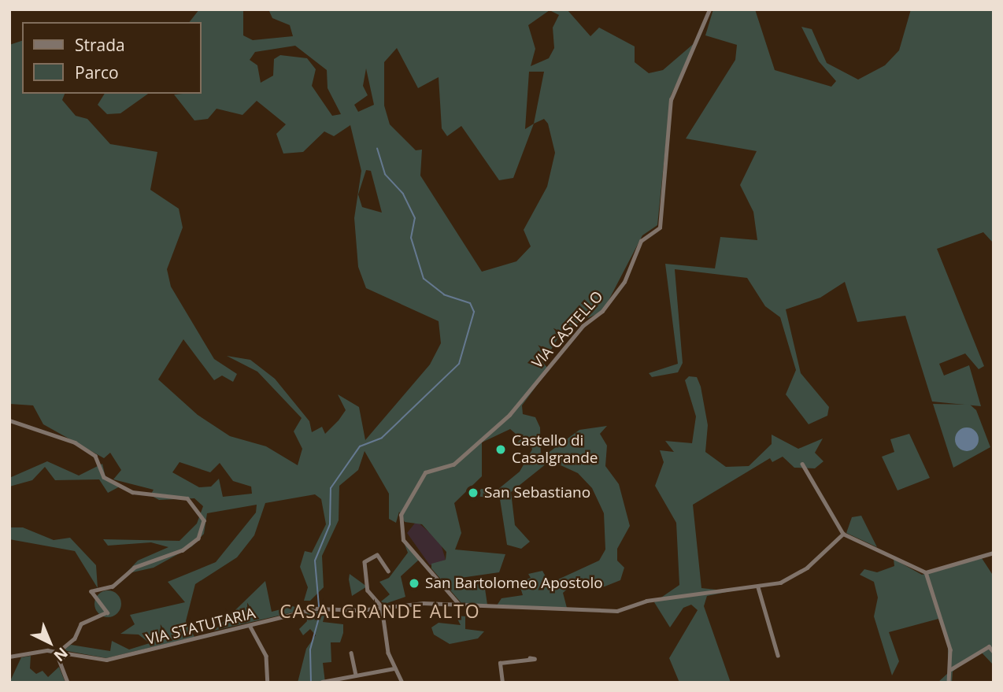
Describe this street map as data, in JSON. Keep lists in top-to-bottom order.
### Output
{
  "streets": {
    "street": ["VIA CASTELLO", "VIA STATUTARIA"]
  },
  "crossings": [
    ["VIA CASTELLO", "VIA STATUTARIA"]
  ],
  "districts": ["CASALGRANDE ALTO"],
  "places": ["Castello di Casalgrande", "San Sebastiano", "San Bartolomeo Apostolo"],
  "legend": ["Strada", "Parco"],
  "north": "bottom right"
}
